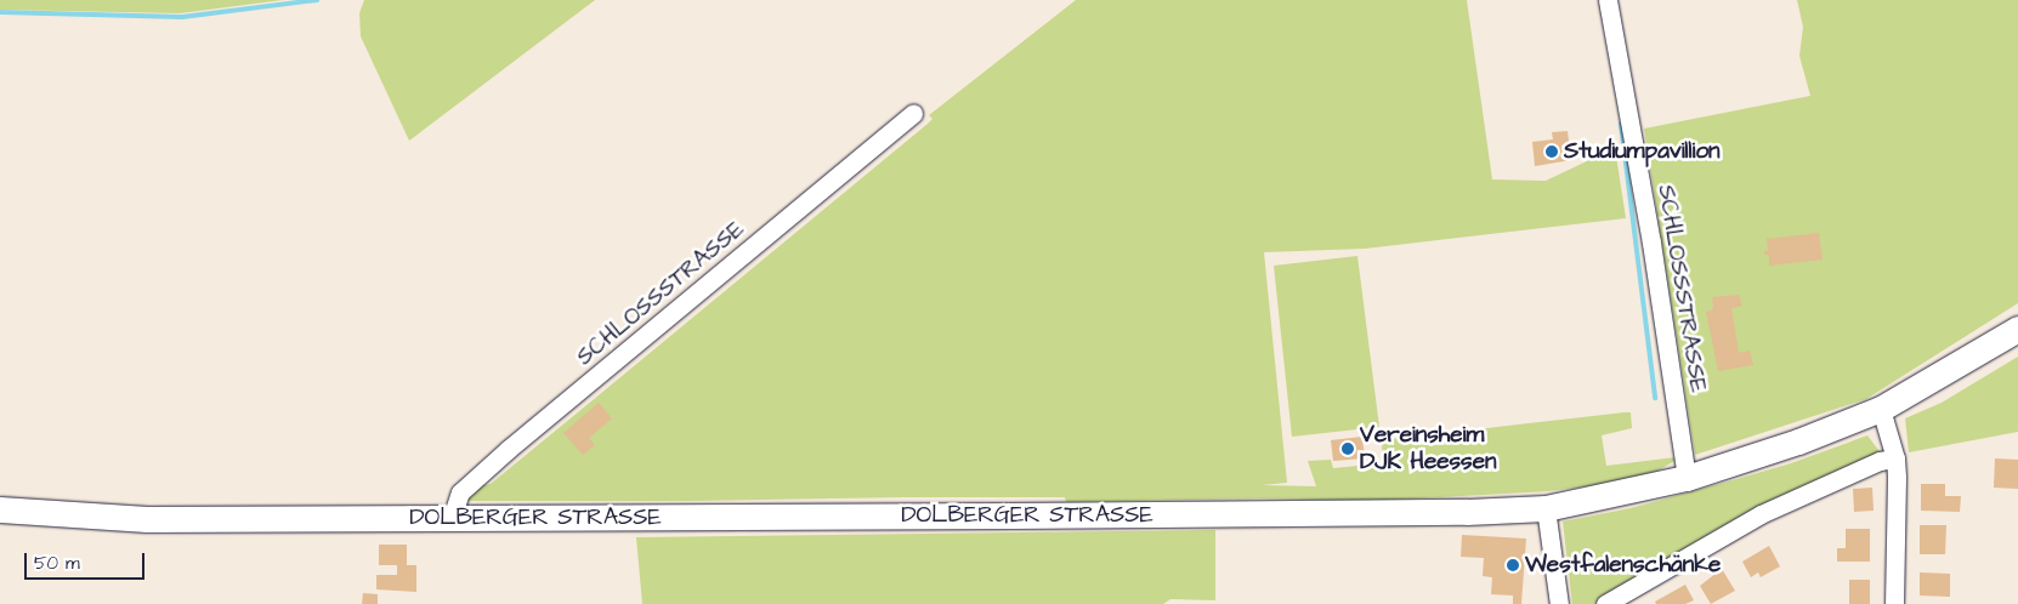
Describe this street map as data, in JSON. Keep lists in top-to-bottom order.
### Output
{
  "streets": {
    "main road": ["DOLBERGER STRASSE"],
    "street": ["SCHLOSSSTRASSE"]
  },
  "crossings": [
    ["SCHLOSSSTRASSE", "DOLBERGER STRASSE"]
  ],
  "places": ["Studiumpavillion", "Vereinsheim DJK Heessen", "Westfalenschänke"],
  "scale_bar": "50 m"
}
